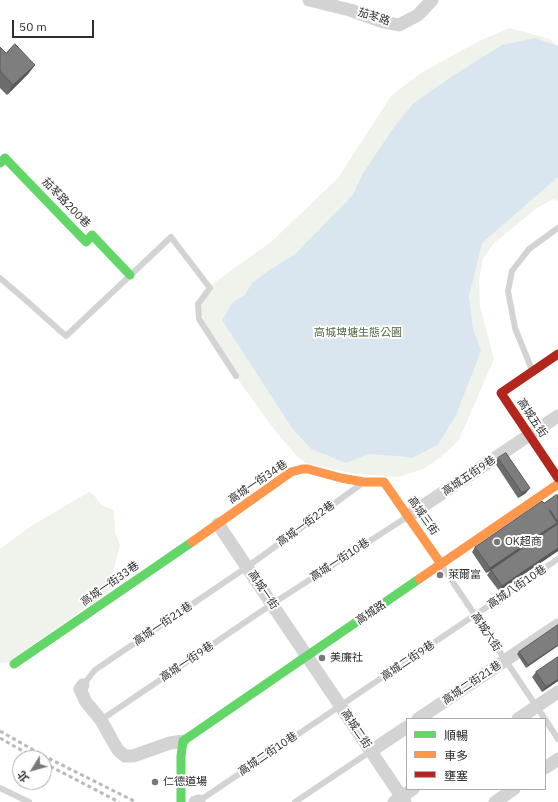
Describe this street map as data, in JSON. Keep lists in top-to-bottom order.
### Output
{
  "streets": {
    "street": [
      "茄苳路",
      "茄苳路200巷",
      "高城五街",
      "高城五街9巷",
      "高城一街34巷",
      "高城三街",
      "高城一街33巷",
      "高城一街",
      "高城路",
      "高城二街21巷",
      "高城二街"
    ],
    "lane": [
      "高城一街22巷",
      "高城一街10巷",
      "高城八街10巷",
      "高城一街21巷",
      "高城六街",
      "高城二街9巷",
      "高城一街9巷",
      "高城二街10巷"
    ]
  },
  "crossings": [
    ["高城五街", "高城五街9巷"],
    ["高城五街9巷", "高城三街"],
    ["高城五街9巷", "高城一街10巷"],
    ["高城一街34巷", "高城三街"],
    ["高城一街34巷", "高城一街22巷"],
    ["高城一街34巷", "高城一街33巷"],
    ["高城一街34巷", "高城一街"],
    ["高城三街", "高城一街10巷"],
    ["高城三街", "高城路"],
    ["高城三街", "高城六街"],
    ["高城一街22巷", "高城一街"],
    ["高城一街22巷", "高城一街21巷"],
    ["高城一街10巷", "高城一街"],
    ["高城一街10巷", "高城一街9巷"],
    ["高城一街33巷", "高城一街"],
    ["高城八街10巷", "高城六街"],
    ["高城八街10巷", "高城二街9巷"],
    ["高城一街", "高城路"],
    ["高城一街", "高城一街21巷"],
    ["高城一街", "高城一街9巷"],
    ["高城一街", "高城二街"],
    ["高城路", "高城六街"],
    ["高城路", "高城一街9巷"],
    ["高城路", "高城二街"],
    ["高城六街", "高城二街9巷"],
    ["高城六街", "高城二街21巷"],
    ["高城二街9巷", "高城二街"],
    ["高城二街9巷", "高城二街10巷"],
    ["高城二街", "高城二街10巷"]
  ],
  "parks": ["高城埤塘生態公園"],
  "places": [
    "OK超商",
    "萊爾富",
    "美廉社",
    "仁德道場"
  ],
  "legend": ["順暢", "車多", "壅塞"],
  "scale_bar": "50 m",
  "north": "bottom left"
}
